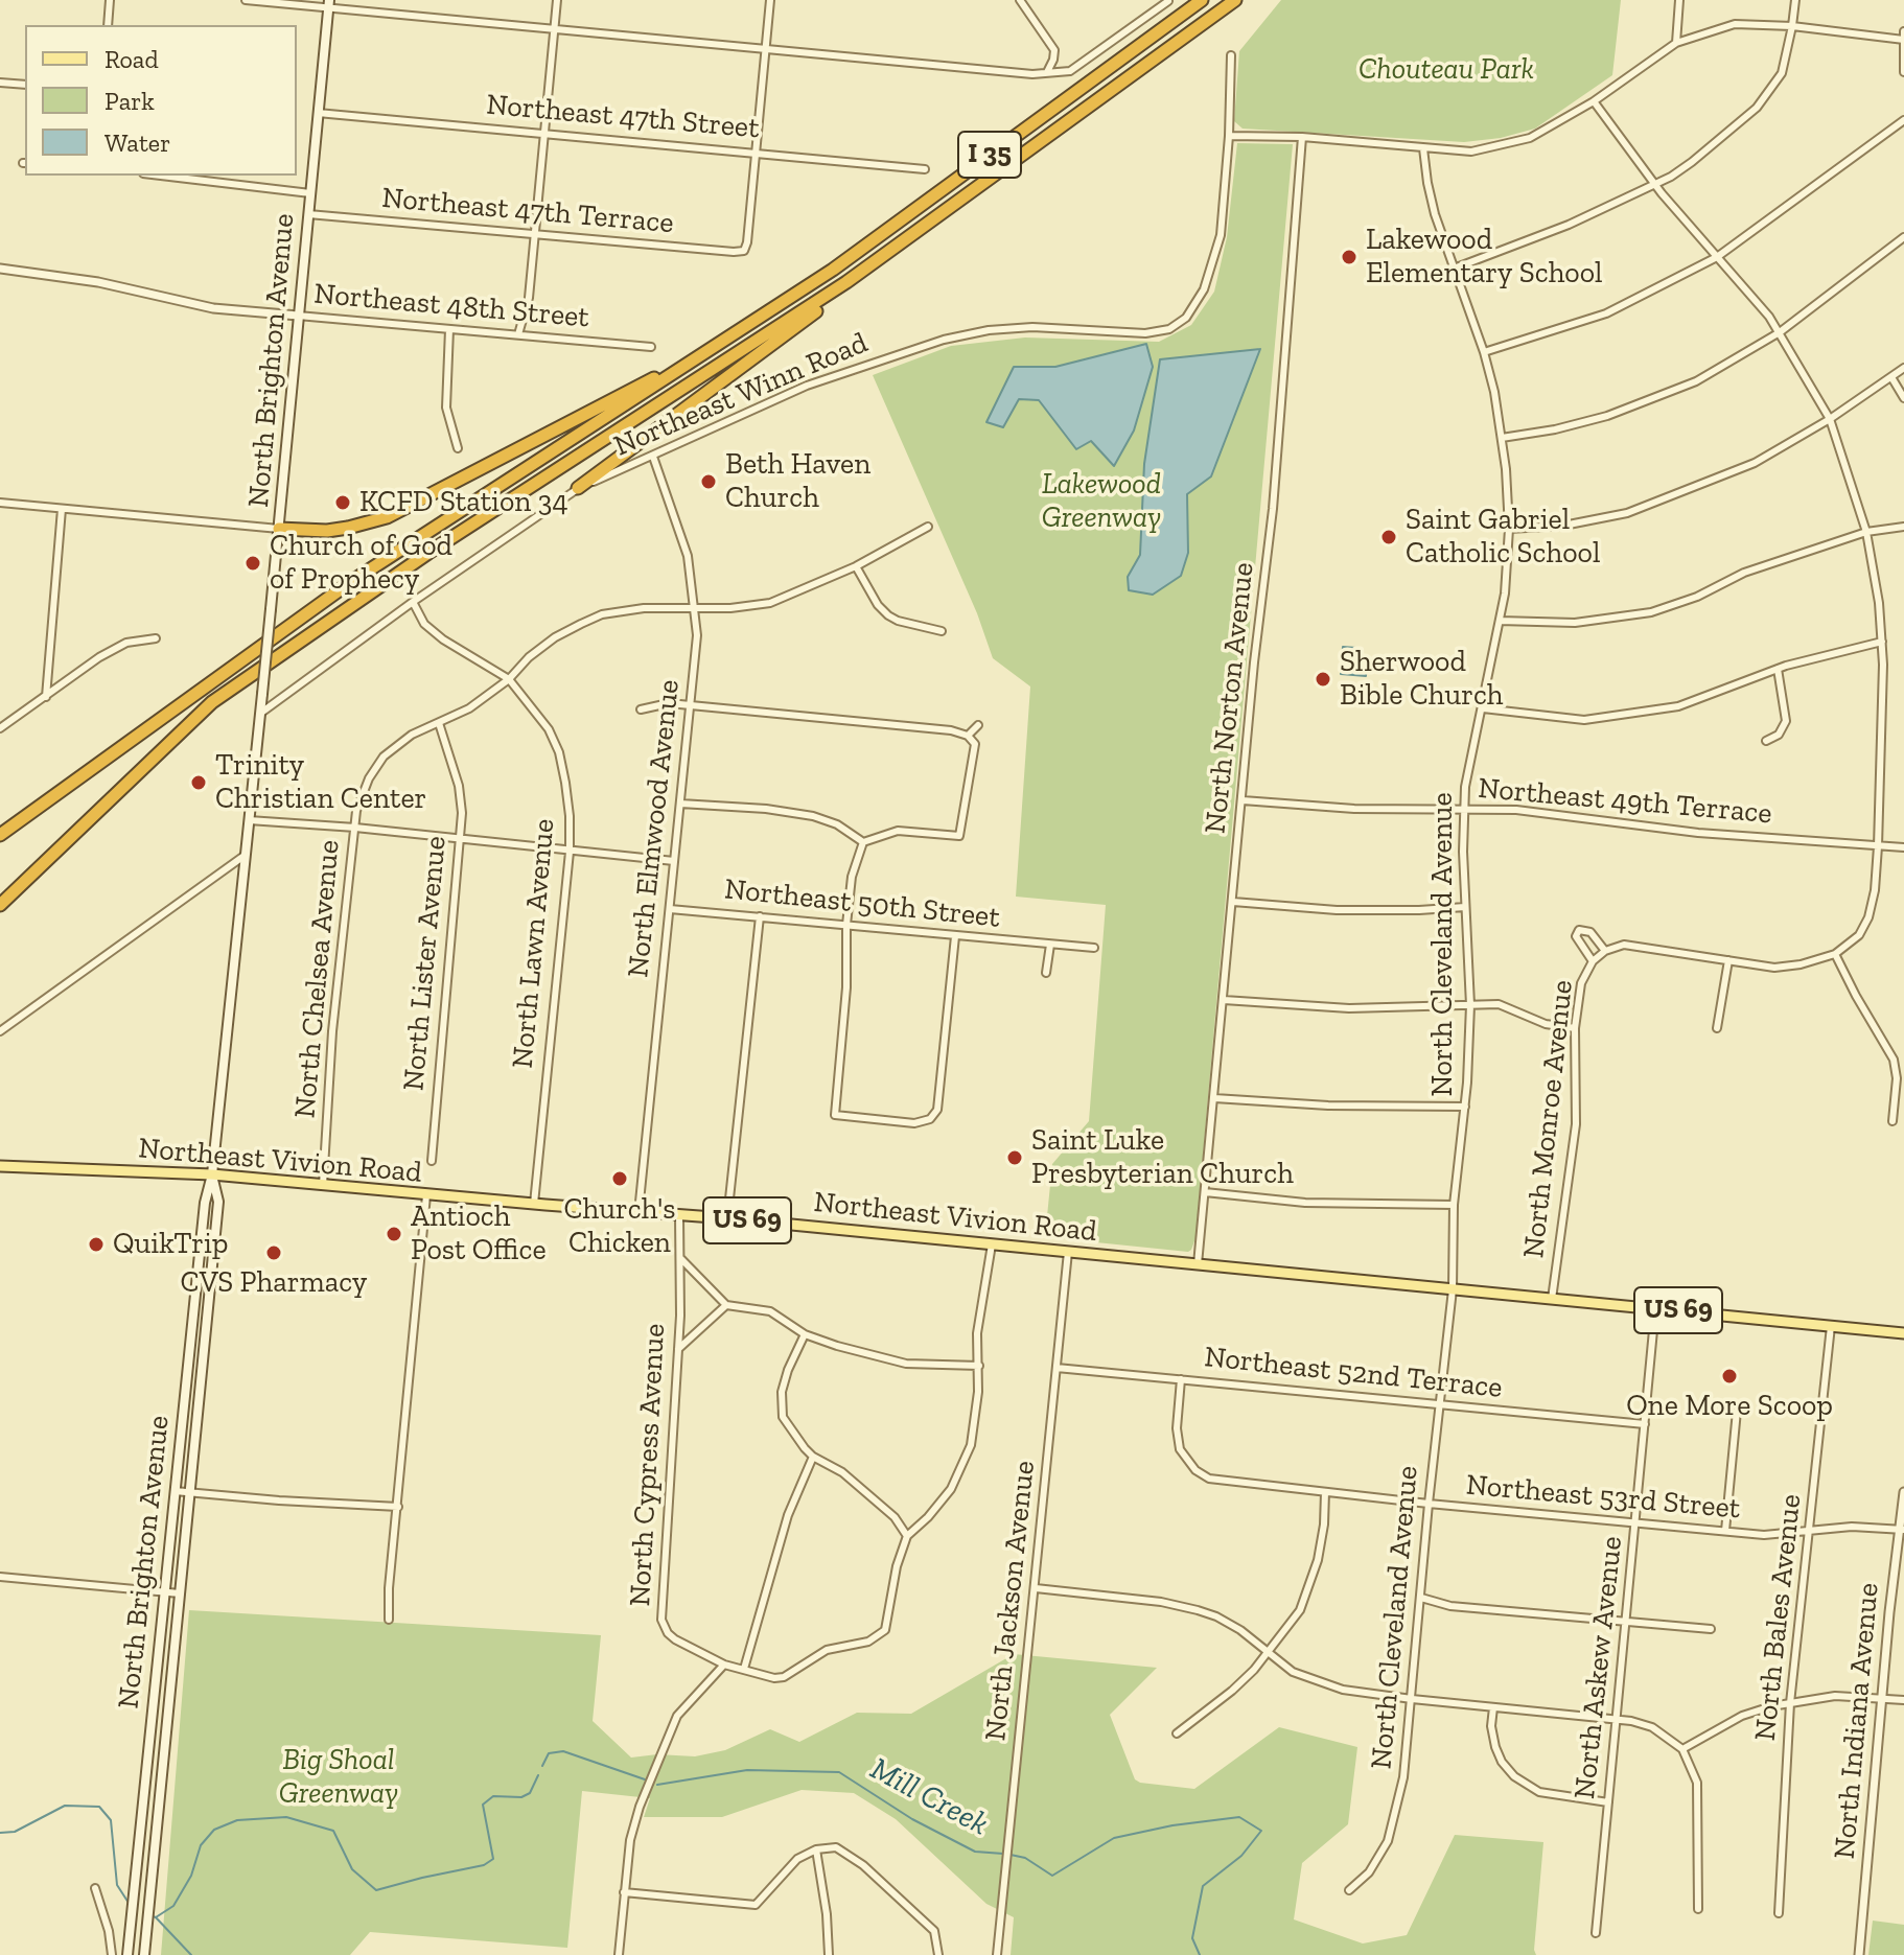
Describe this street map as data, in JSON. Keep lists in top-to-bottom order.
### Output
{
  "streets": {
    "highway": ["I 35"],
    "main road": ["North Brighton Avenue", "Northeast Vivion Road", "US 69"],
    "street": [
      "Northeast 47th Street",
      "Northeast 47th Terrace",
      "Northeast 48th Street",
      "Northeast Winn Road",
      "North Norton Avenue",
      "Northeast 49th Terrace",
      "North Elmwood Avenue",
      "Northeast 50th Street",
      "North Lawn Avenue",
      "North Cleveland Avenue",
      "North Lister Avenue",
      "North Chelsea Avenue",
      "North Monroe Avenue",
      "Northeast 52nd Terrace",
      "North Cypress Avenue",
      "Northeast 53rd Street",
      "North Jackson Avenue",
      "North Bales Avenue",
      "North Askew Avenue",
      "North Indiana Avenue"
    ]
  },
  "crossings": [
    ["Northeast 47th Street", "Northeast 47th Terrace"],
    ["Northeast 47th Street", "North Brighton Avenue"],
    ["Northeast 47th Terrace", "North Brighton Avenue"],
    ["Northeast 48th Street", "North Brighton Avenue"],
    ["North Brighton Avenue", "Northeast Winn Road"],
    ["North Brighton Avenue", "Northeast Vivion Road"],
    ["Northeast Winn Road", "North Elmwood Avenue"],
    ["Northeast Winn Road", "North Lawn Avenue"],
    ["North Norton Avenue", "Northeast 49th Terrace"],
    ["North Norton Avenue", "Northeast Vivion Road"],
    ["Northeast 49th Terrace", "North Cleveland Avenue"],
    ["North Elmwood Avenue", "Northeast 50th Street"],
    ["North Elmwood Avenue", "North Chelsea Avenue"],
    ["North Elmwood Avenue", "Northeast Vivion Road"],
    ["North Lawn Avenue", "North Chelsea Avenue"],
    ["North Lawn Avenue", "Northeast Vivion Road"],
    ["North Cleveland Avenue", "Northeast Vivion Road"],
    ["North Cleveland Avenue", "Northeast 52nd Terrace"],
    ["North Cleveland Avenue", "Northeast 53rd Street"],
    ["North Lister Avenue", "North Chelsea Avenue"],
    ["North Chelsea Avenue", "Northeast Vivion Road"],
    ["North Monroe Avenue", "Northeast Vivion Road"],
    ["Northeast Vivion Road", "North Cypress Avenue"],
    ["Northeast Vivion Road", "North Jackson Avenue"],
    ["Northeast Vivion Road", "North Bales Avenue"],
    ["Northeast Vivion Road", "North Askew Avenue"],
    ["Northeast 52nd Terrace", "Northeast 53rd Street"],
    ["Northeast 52nd Terrace", "North Jackson Avenue"],
    ["Northeast 52nd Terrace", "North Askew Avenue"],
    ["Northeast 53rd Street", "North Bales Avenue"],
    ["Northeast 53rd Street", "North Askew Avenue"],
    ["Northeast 53rd Street", "North Indiana Avenue"]
  ],
  "water": ["Mill Creek"],
  "parks": ["Chouteau Park", "Lakewood Greenway", "Big Shoal Greenway"],
  "places": [
    "Lakewood Elementary School",
    "Beth Haven Church",
    "KCFD Station 34",
    "Saint Gabriel Catholic School",
    "Church of God of Prophecy",
    "Sherwood Bible Church",
    "Trinity Christian Center",
    "Saint Luke Presbyterian Church",
    "Church's Chicken",
    "Antioch Post Office",
    "QuikTrip",
    "CVS Pharmacy",
    "One More Scoop"
  ],
  "legend": ["Road", "Park", "Water"]
}
